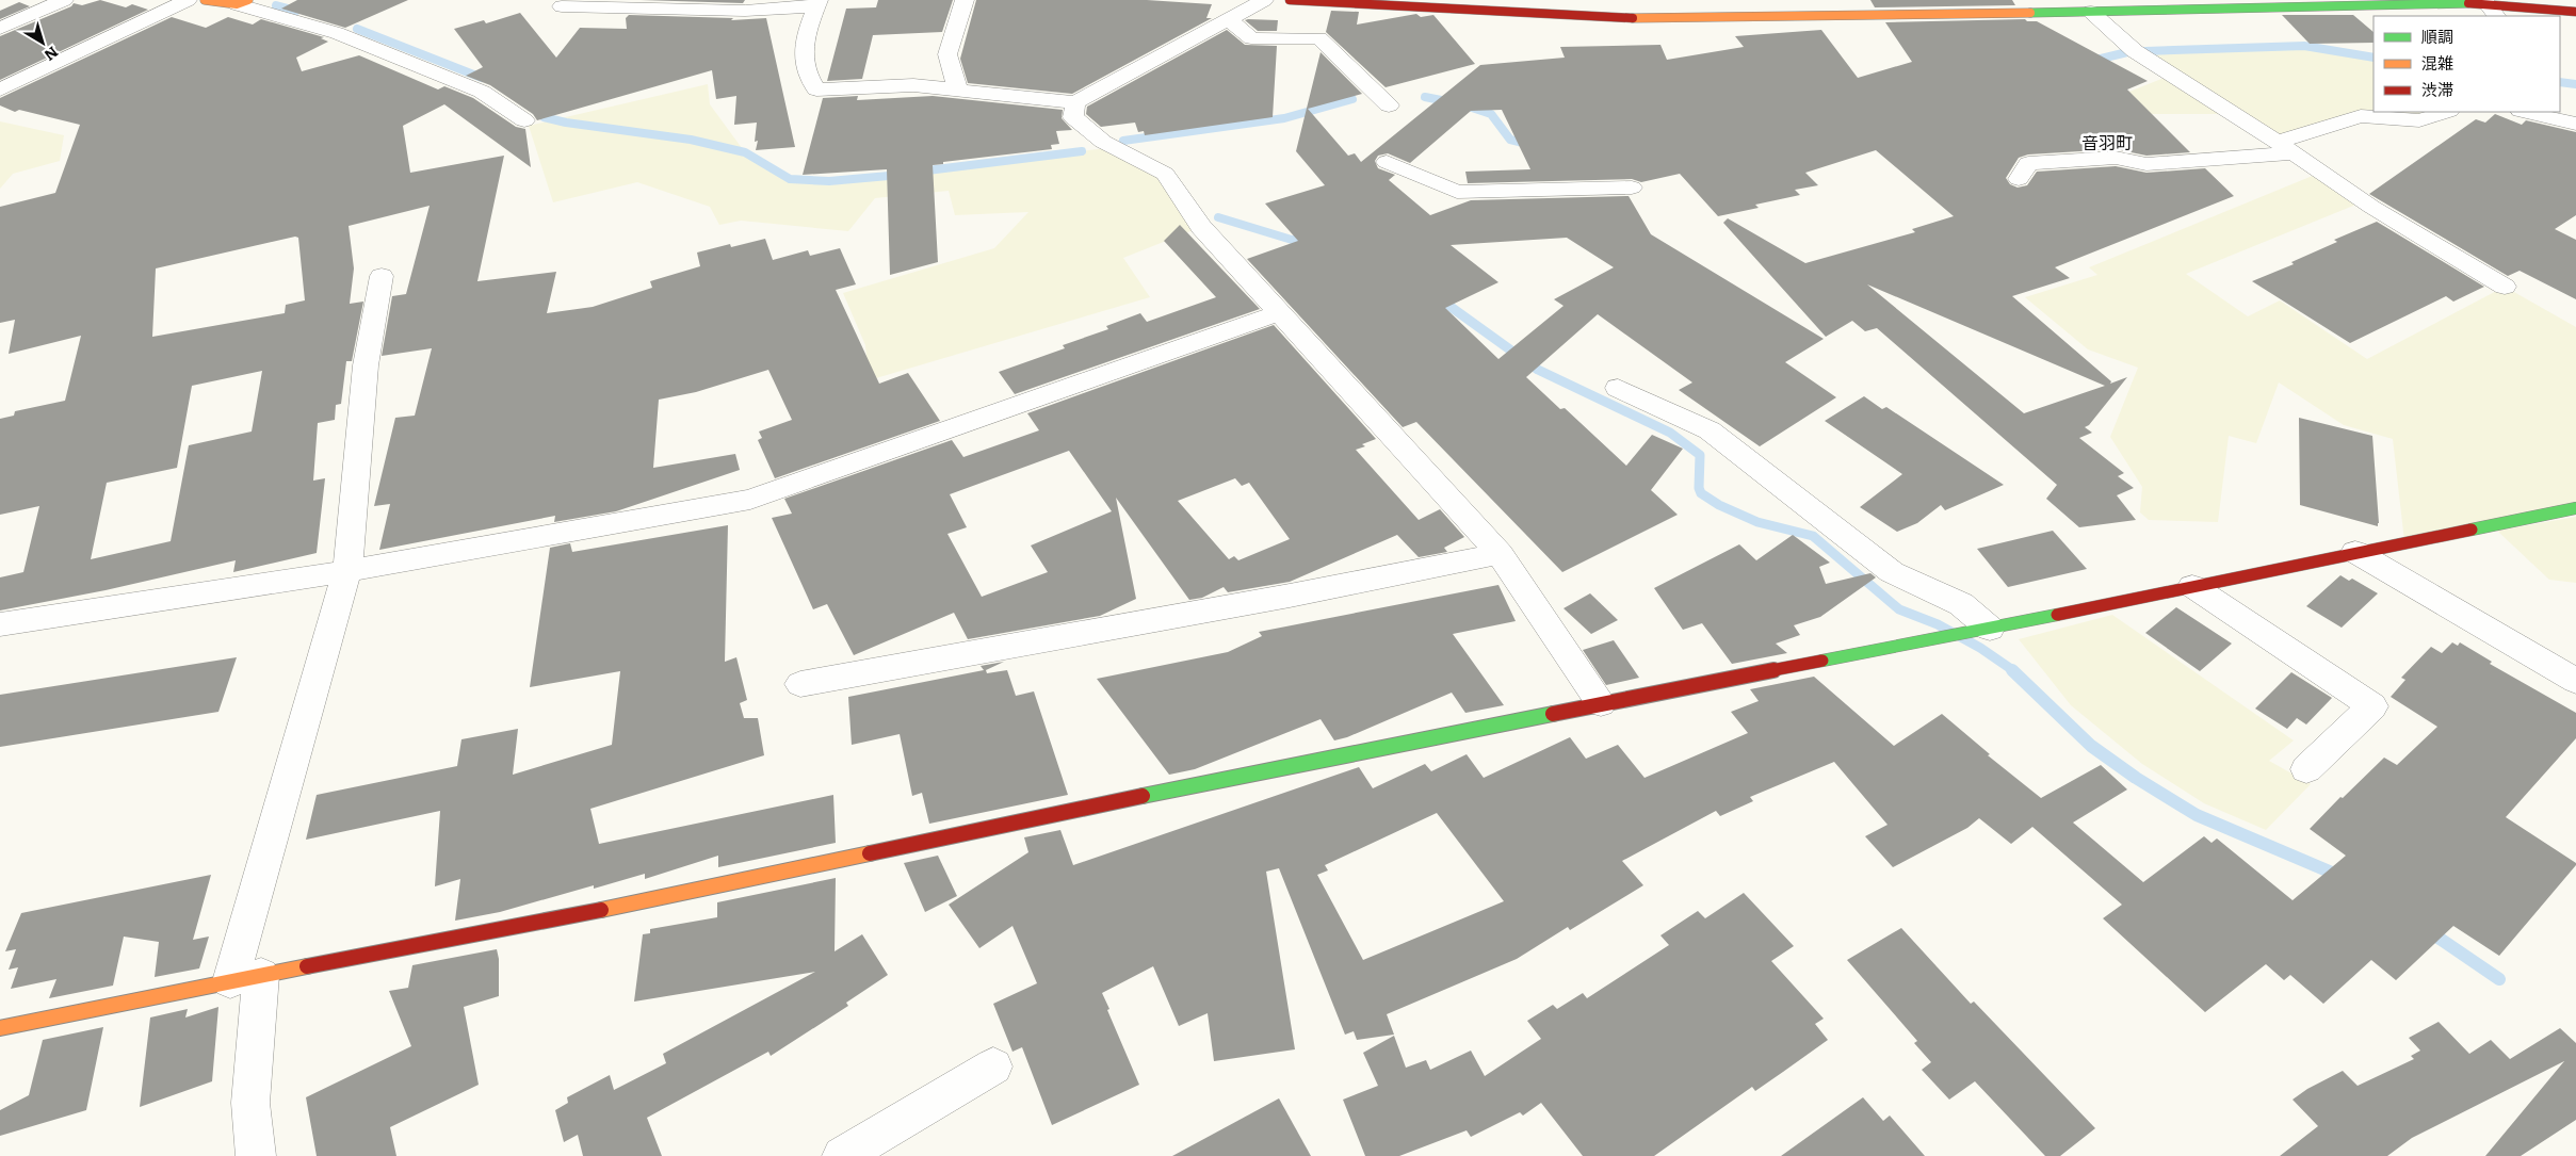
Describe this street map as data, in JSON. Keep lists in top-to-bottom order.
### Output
{
  "districts": ["音羽町"],
  "legend": ["順調", "混雑", "渋滞"],
  "north": "bottom right"
}
